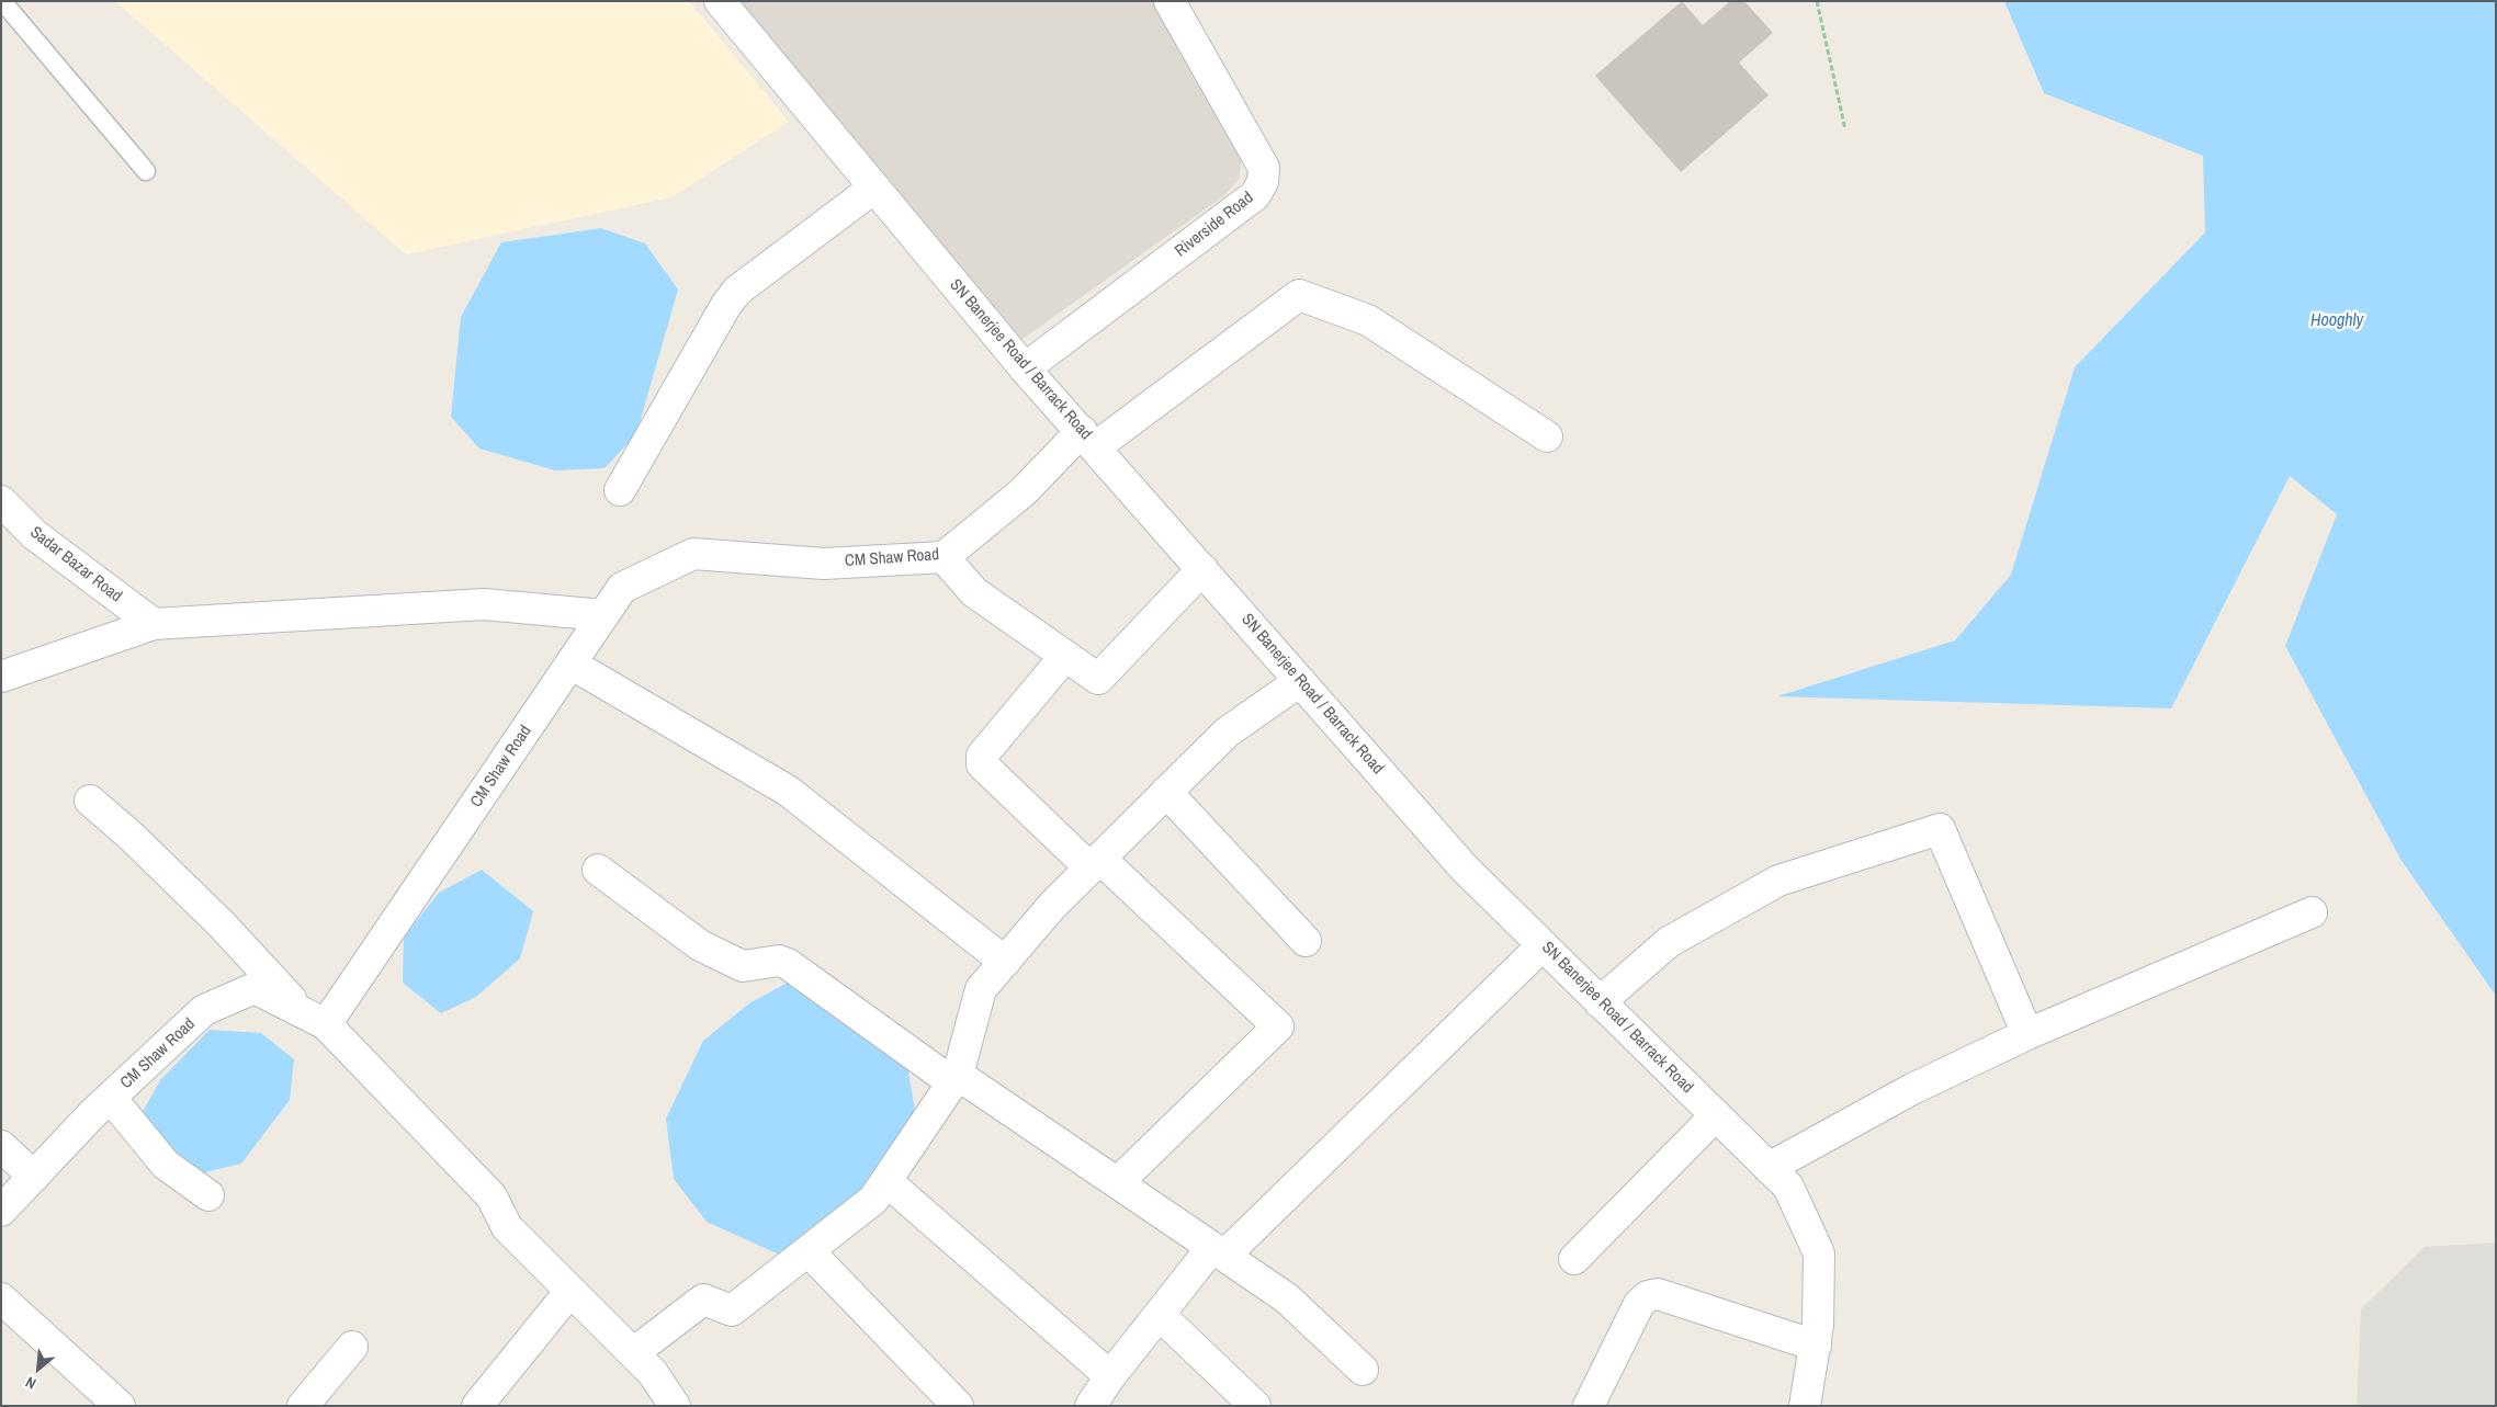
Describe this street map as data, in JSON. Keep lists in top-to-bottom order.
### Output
{
  "streets": {
    "street": [
      "Riverside Road",
      "SN Banerjee Road / Barrack Road",
      "CM Shaw Road",
      "Sadar Bazar Road"
    ]
  },
  "crossings": [
    ["Riverside Road", "SN Banerjee Road / Barrack Road"],
    ["SN Banerjee Road / Barrack Road", "CM Shaw Road"]
  ],
  "water": ["Hooghly"],
  "north": "bottom left"
}
